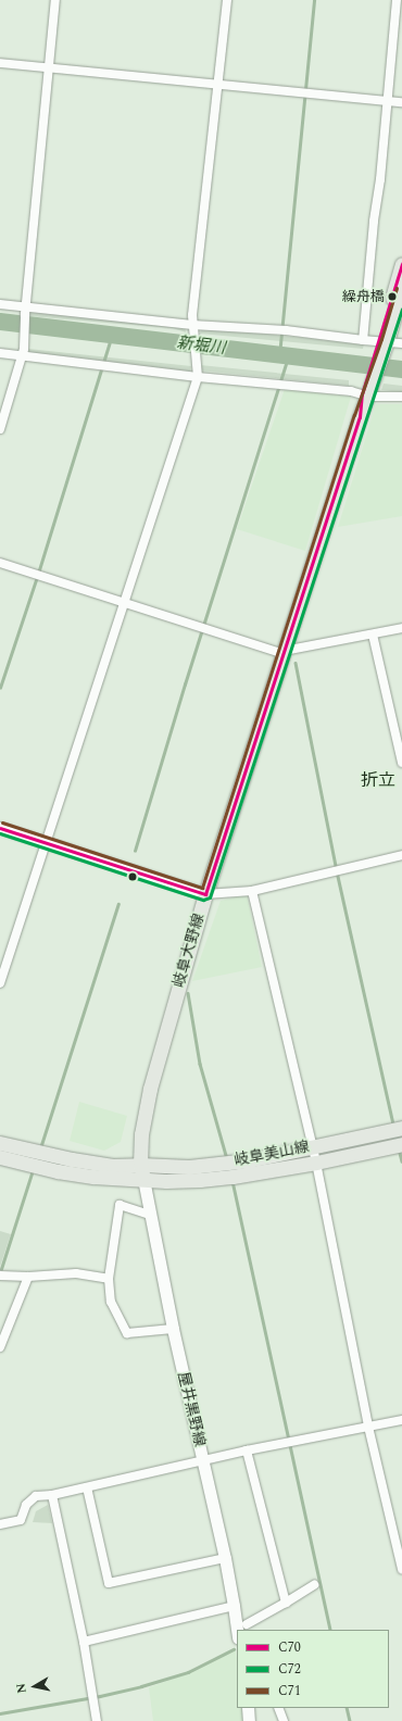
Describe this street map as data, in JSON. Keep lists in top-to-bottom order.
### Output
{
  "streets": {
    "main road": ["岐阜大野線", "岐阜美山線", "屋井黒野線"]
  },
  "crossings": [
    ["岐阜大野線", "岐阜美山線"],
    ["岐阜大野線", "屋井黒野線"],
    ["岐阜美山線", "屋井黒野線"]
  ],
  "districts": ["折立"],
  "water": ["新堀川"],
  "places": ["繰舟橋"],
  "lines": ["transit line C70", "transit line C71", "transit line C72"],
  "legend": ["C70", "C72", "C71"],
  "north": "left"
}
